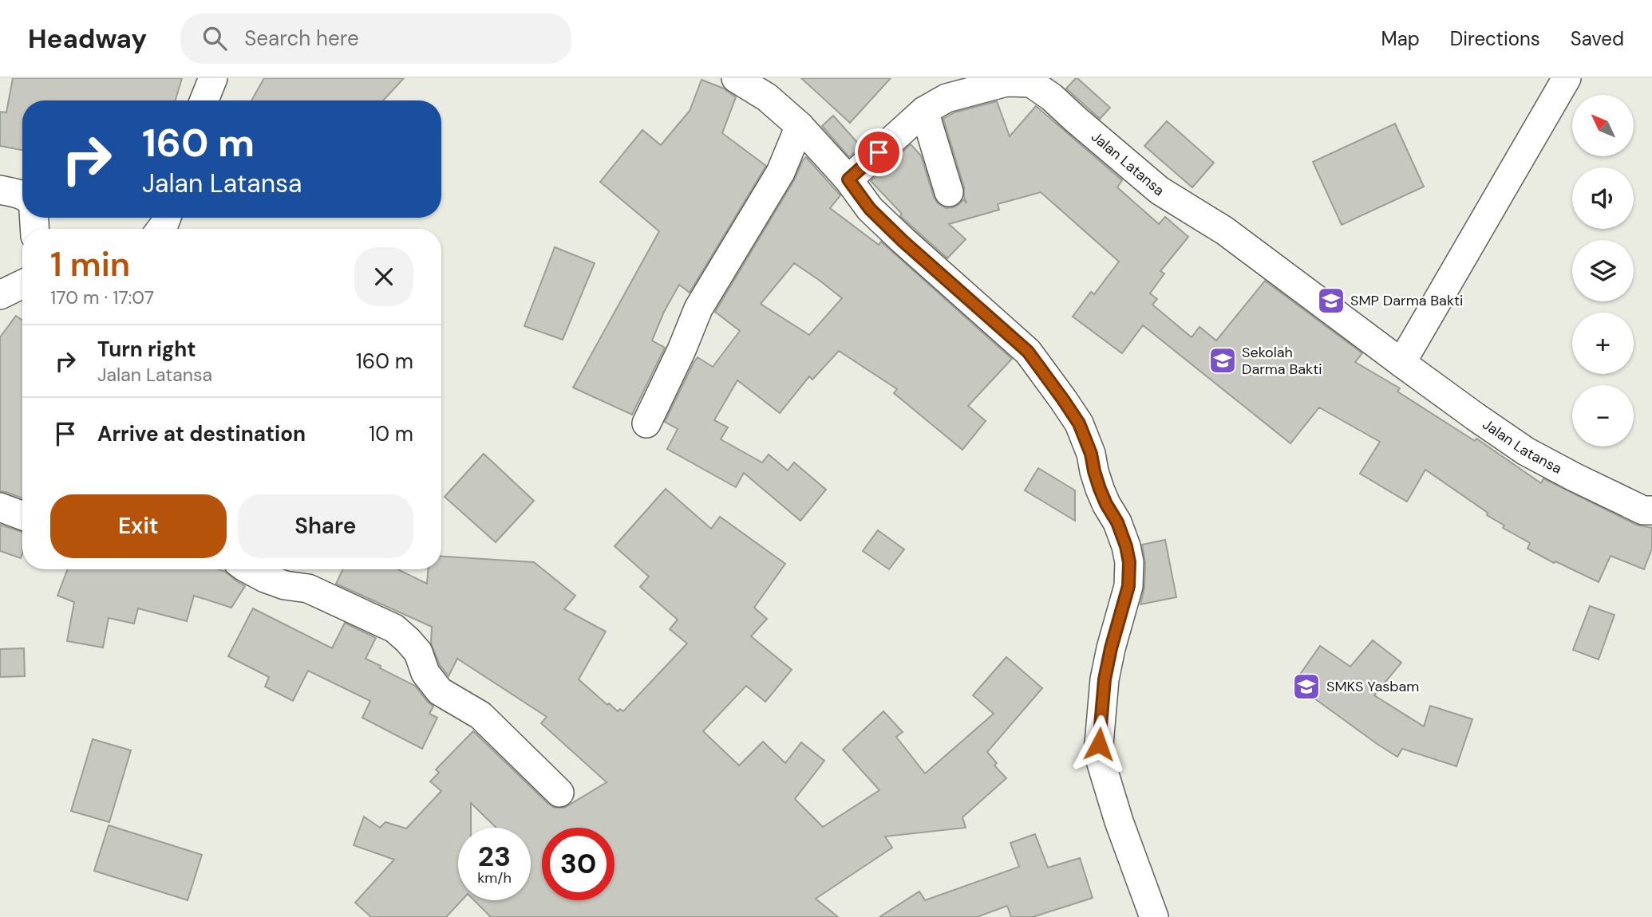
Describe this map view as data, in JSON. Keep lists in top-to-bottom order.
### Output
{
  "streets": {
    "street": ["Jalan Latansa"]
  },
  "places": {
    "school or university": ["SMP Darma Bakti", "Sekolah Darma Bakti", "SMKS Yasbam"]
  },
  "north": "top left",
  "page": {
    "header": "Headway",
    "search": "Search here",
    "nav": ["Map", "Directions", "Saved"],
    "map_buttons": ["+", "−"],
    "turn": ["160 m", "Jalan Latansa"],
    "heading": ["1 min", "170 m · 17:07"],
    "list": [
      {
        "name": "Turn right",
        "note": "Jalan Latansa",
        "value": "160 m"
      },
      {
        "name": "Arrive at destination",
        "value": "10 m"
      }
    ],
    "buttons": ["Exit", "Share"],
    "speed": "23 km/h",
    "limit": "30"
  }
}
